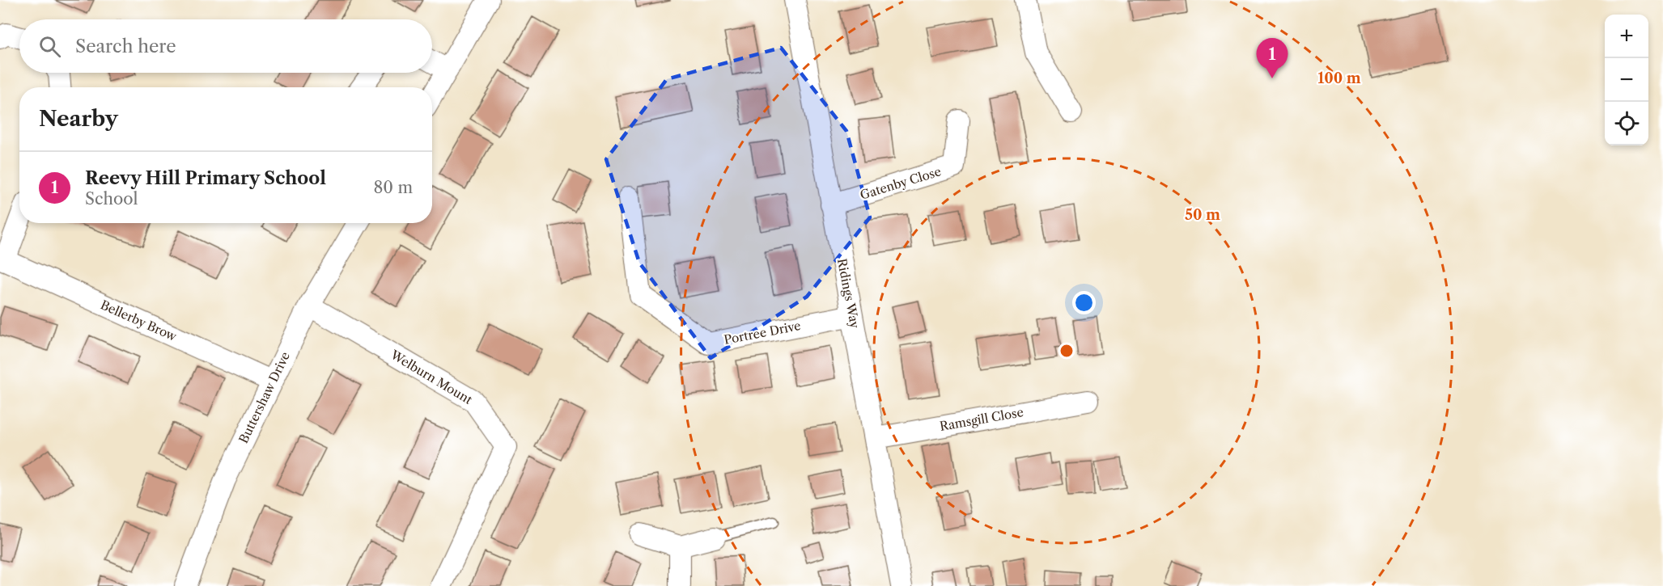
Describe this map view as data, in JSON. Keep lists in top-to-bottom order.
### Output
{
  "streets": {
    "street": [
      "Gatenby Close",
      "Ridings Way",
      "Bellerby Brow",
      "Portree Drive",
      "Welburn Mount",
      "Buttershaw Drive",
      "Ramsgill Close"
    ]
  },
  "crossings": [
    ["Gatenby Close", "Ridings Way"],
    ["Ridings Way", "Portree Drive"],
    ["Ridings Way", "Ramsgill Close"],
    ["Bellerby Brow", "Buttershaw Drive"],
    ["Welburn Mount", "Buttershaw Drive"]
  ],
  "page": {
    "map_buttons": ["+", "−"],
    "search": "Search here",
    "pins": "1",
    "heading": "Nearby",
    "list": [
      {
        "mark": "1",
        "name": "Reevy Hill Primary School",
        "note": "School",
        "value": "80 m"
      }
    ]
  },
  "rings": ["100 m", "50 m"]
}
